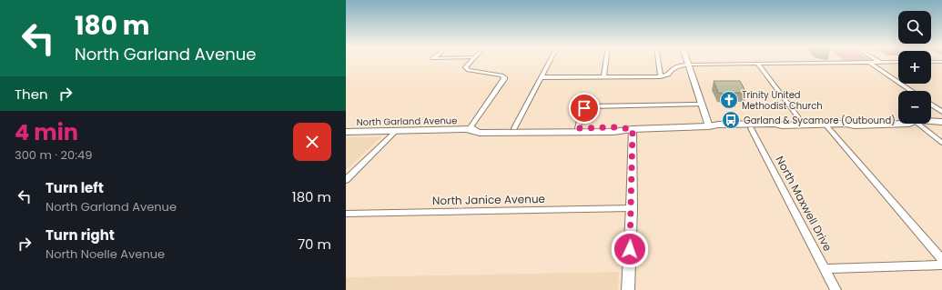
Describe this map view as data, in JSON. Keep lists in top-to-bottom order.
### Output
{
  "streets": {
    "main road": ["North Garland Avenue"],
    "street": ["North Janice Avenue", "North Maxwell Drive"]
  },
  "crossings": [
    ["North Garland Avenue", "North Maxwell Drive"]
  ],
  "places": {
    "church": ["Trinity United Methodist Church"],
    "bus stop": ["Garland & Sycamore (Outbound)"]
  },
  "page": {
    "turn": ["180 m", "North Garland Avenue"],
    "map_buttons": ["+", "−"],
    "then": "Then",
    "heading": ["4 min", "300 m · 20:49"],
    "list": [
      {
        "name": "Turn left",
        "note": "North Garland Avenue",
        "value": "180 m"
      },
      {
        "name": "Turn right",
        "note": "North Noelle Avenue",
        "value": "70 m"
      }
    ]
  }
}
